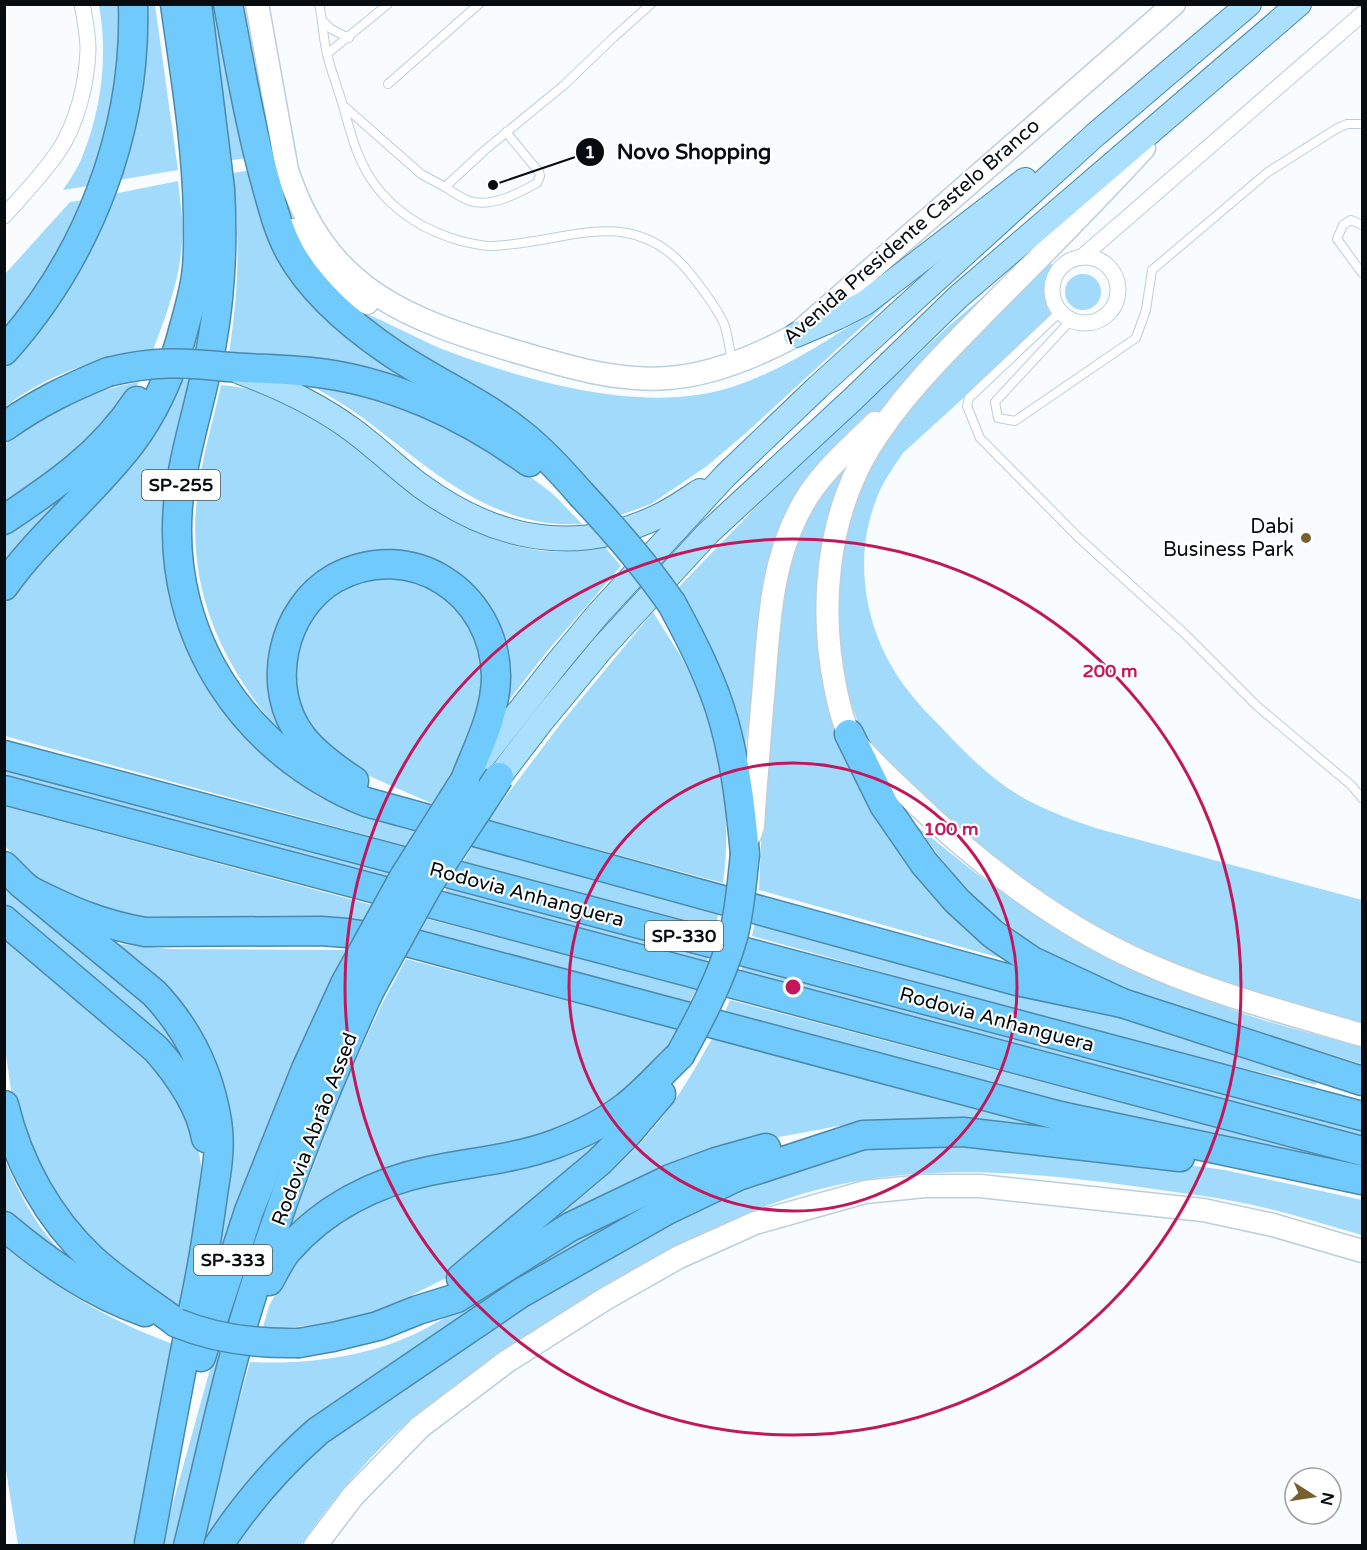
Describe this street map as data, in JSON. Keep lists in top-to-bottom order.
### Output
{
  "streets": {
    "highway": [
      "SP-255",
      "Rodovia Anhanguera",
      "SP-330",
      "Rodovia Abrão Assed",
      "SP-333"
    ],
    "main road": ["Avenida Presidente Castelo Branco"]
  },
  "crossings": [
    ["SP-255", "SP-330"],
    ["SP-255", "Rodovia Abrão Assed"],
    ["SP-330", "Rodovia Abrão Assed"]
  ],
  "places": ["Novo Shopping", "Dabi Business Park"],
  "north": "right",
  "rings": ["200 m", "100 m"]
}
